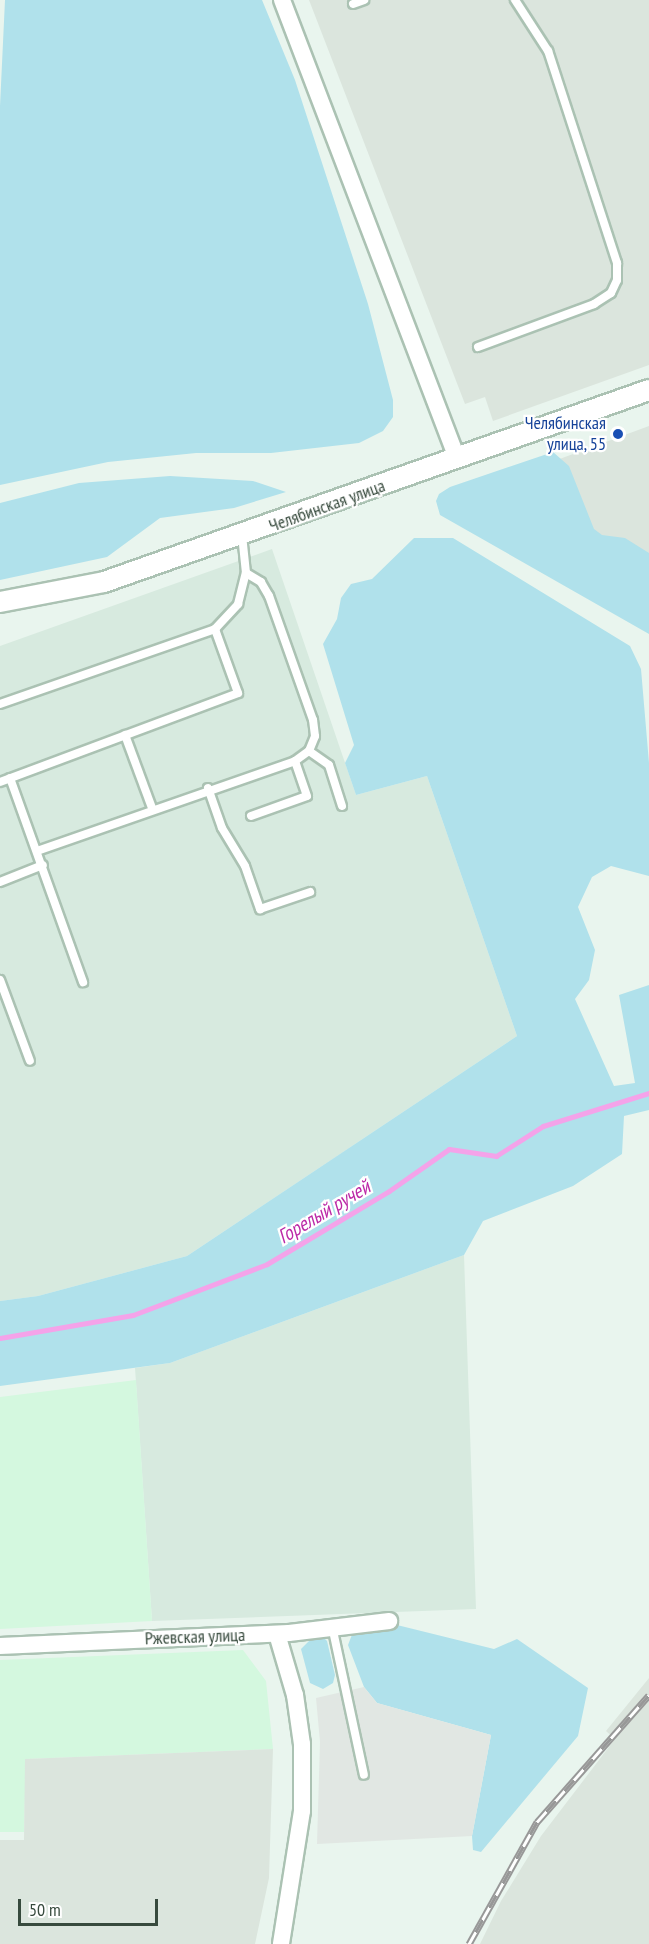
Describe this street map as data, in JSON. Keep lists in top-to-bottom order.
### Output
{
  "streets": {
    "street": ["Челябинская улица", "Ржевская улица"]
  },
  "water": ["Горелый ручей"],
  "places": ["Челябинская улица, 55"],
  "scale_bar": "50 m"
}
